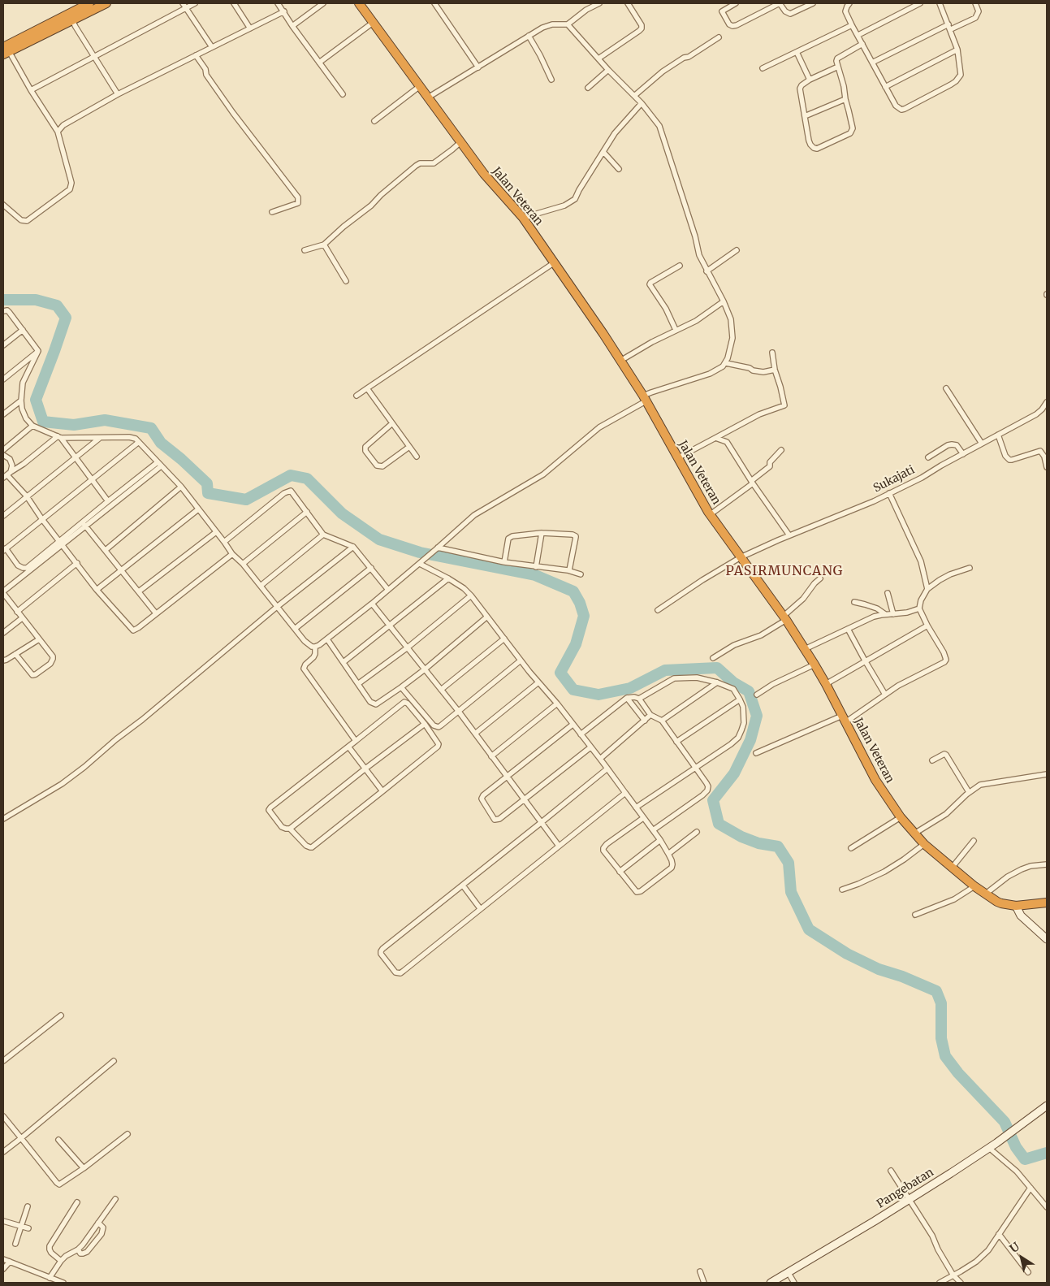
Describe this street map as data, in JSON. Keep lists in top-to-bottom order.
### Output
{
  "streets": {
    "highway": ["Jalan Veteran"],
    "street": ["Sukajati", "Pangebatan"]
  },
  "crossings": [
    ["Jalan Veteran", "Sukajati"]
  ],
  "districts": ["PASIRMUNCANG"],
  "north": "top left"
}
